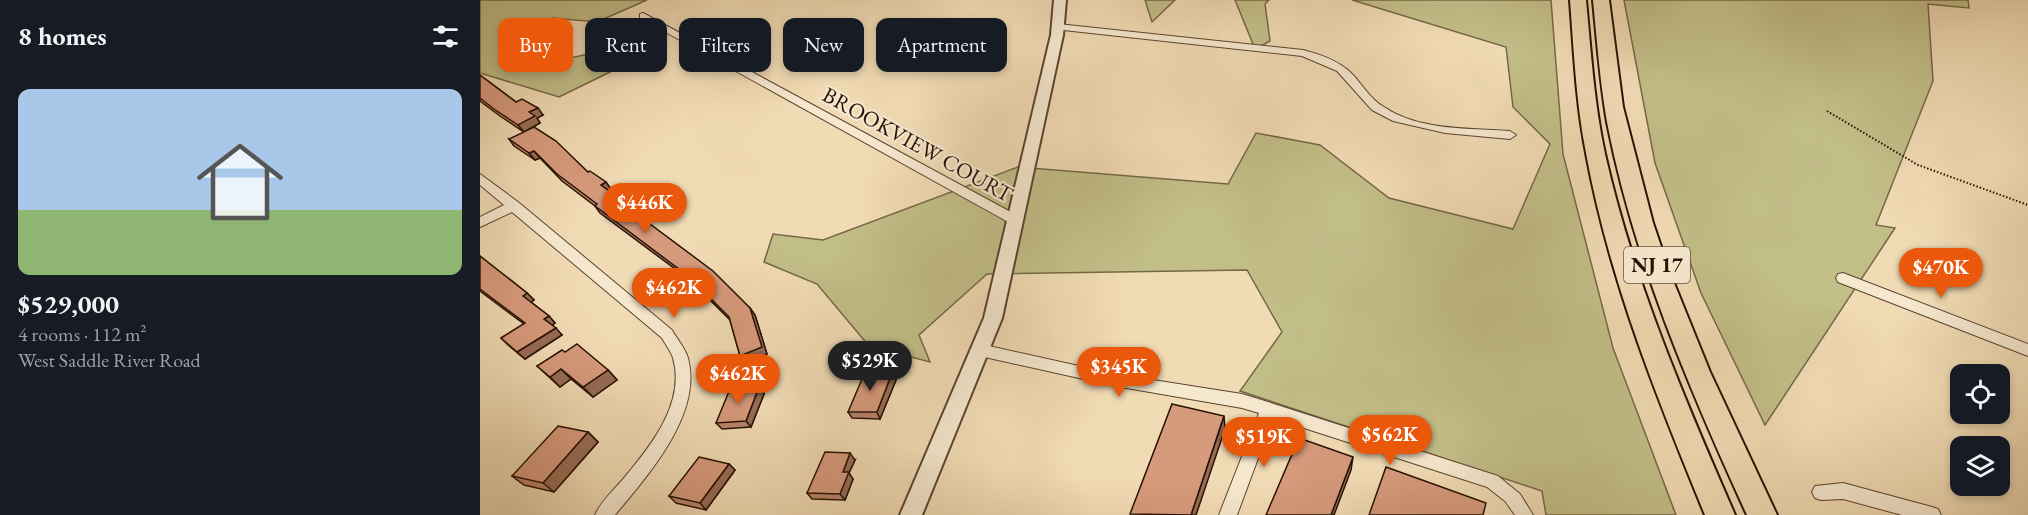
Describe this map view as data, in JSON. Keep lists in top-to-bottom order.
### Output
{
  "streets": {
    "highway": ["NJ 17"],
    "street": ["BROOKVIEW COURT"]
  },
  "page": {
    "heading": "8 homes",
    "chip": [
      "Buy",
      "Rent",
      "Filters",
      "New",
      "Apartment"
    ],
    "list": [
      {
        "name": "$529,000",
        "note": "4 rooms · 112 m² · West Saddle River Road"
      }
    ],
    "price": [
      "$446K",
      "$470K",
      "$462K",
      "$529K",
      "$345K",
      "$462K",
      "$562K",
      "$519K"
    ]
  }
}
